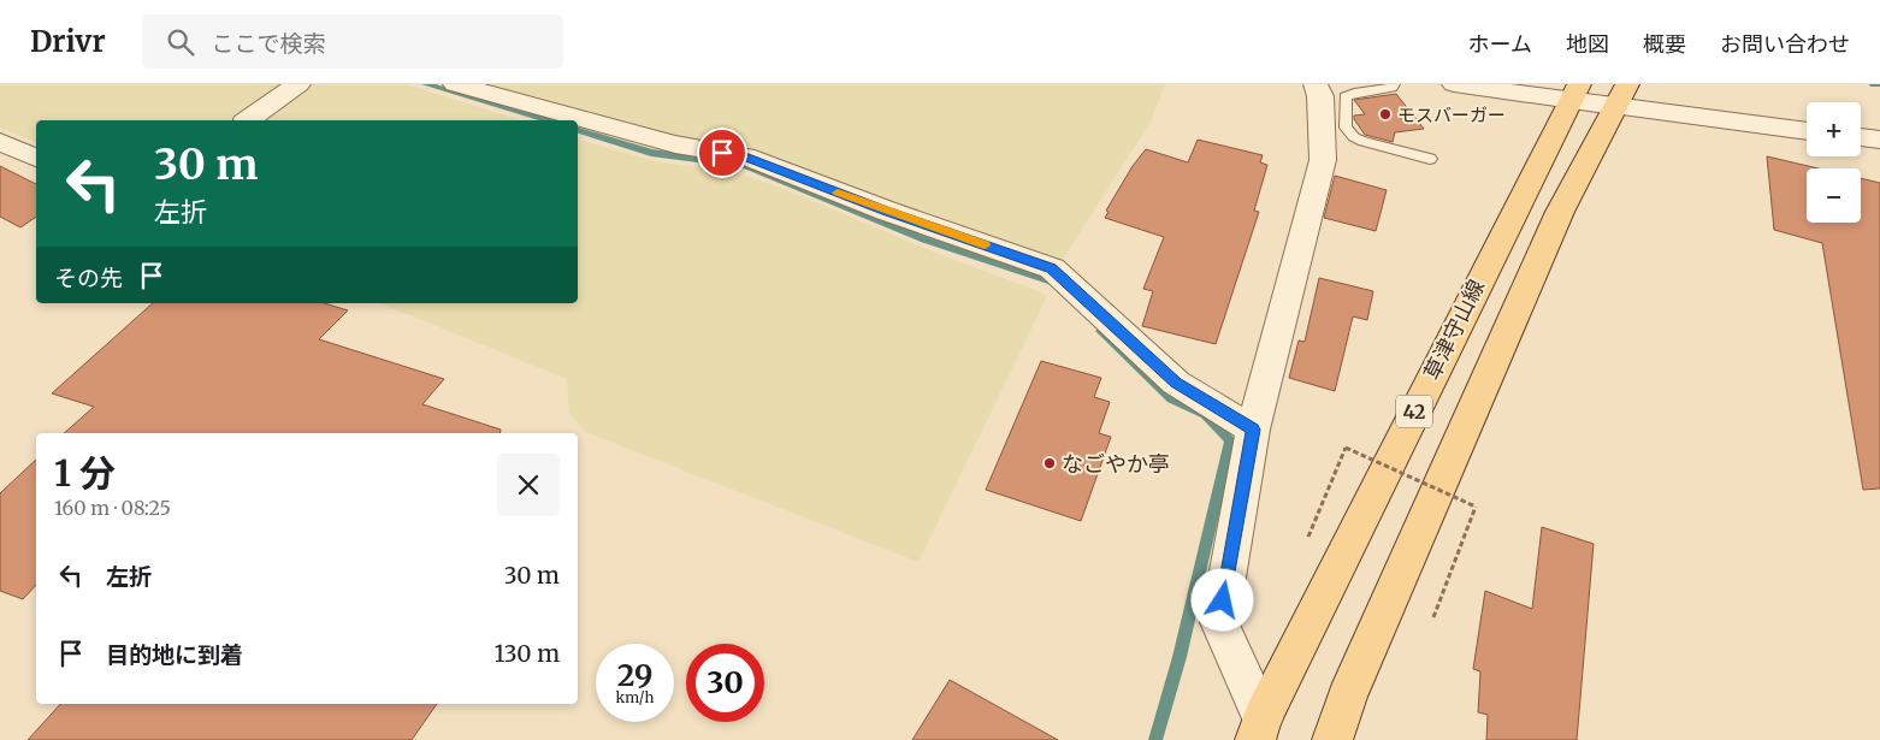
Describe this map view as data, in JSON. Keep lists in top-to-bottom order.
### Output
{
  "streets": {
    "main road": ["草津守山線", "42"]
  },
  "places": ["モスバーガー", "なごやか亭"],
  "page": {
    "header": "Drivr",
    "search": "ここで検索",
    "nav": [
      "ホーム",
      "地図",
      "概要",
      "お問い合わせ"
    ],
    "map_buttons": ["+", "−"],
    "turn": ["30 m", "左折"],
    "then": "その先",
    "heading": ["1 分", "160 m · 08:25"],
    "list": [
      {
        "name": "左折",
        "value": "30 m"
      },
      {
        "name": "目的地に到着",
        "value": "130 m"
      }
    ],
    "speed": "29 km/h",
    "limit": "30"
  }
}
